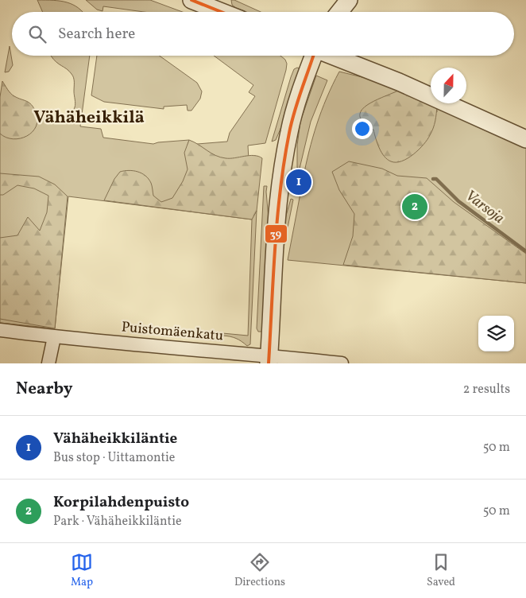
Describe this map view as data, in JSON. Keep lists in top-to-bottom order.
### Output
{
  "streets": {
    "street": ["Puistomäenkatu"]
  },
  "districts": ["Vähäheikkilä"],
  "water": ["Varsoja"],
  "lines": ["transit line 39"],
  "north": "top",
  "page": {
    "search": "Search here",
    "pins": ["1", "2"],
    "heading": ["Nearby", "2 results"],
    "list": [
      {
        "mark": "1",
        "name": "Vähäheikkiläntie",
        "note": "Bus stop · Uittamontie",
        "value": "50 m"
      },
      {
        "mark": "2",
        "name": "Korpilahdenpuisto",
        "note": "Park · Vähäheikkiläntie",
        "value": "50 m"
      }
    ],
    "nav": ["Map", "Directions", "Saved"]
  }
}
